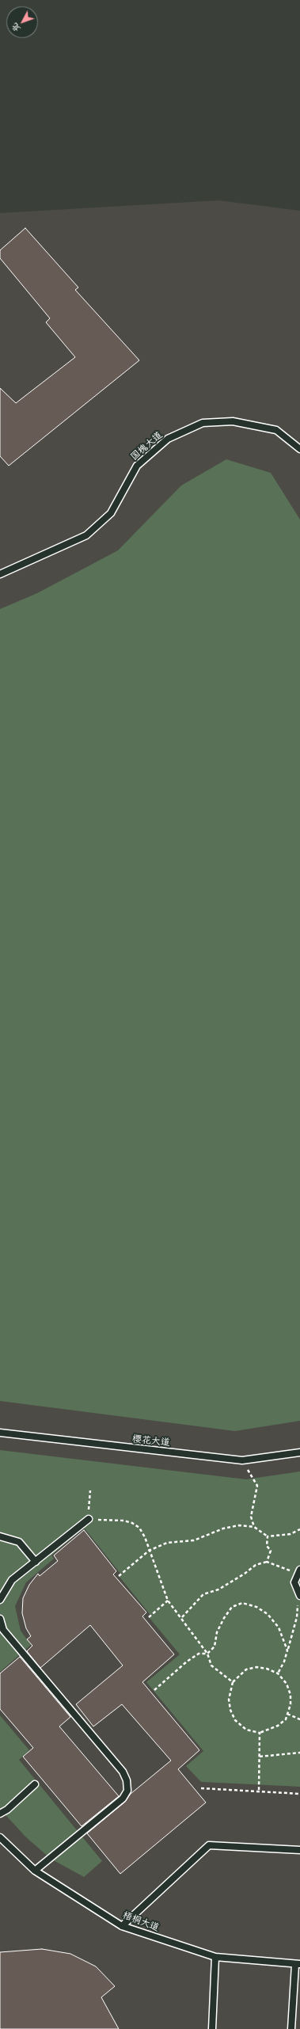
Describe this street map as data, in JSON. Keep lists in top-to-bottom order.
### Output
{
  "streets": {
    "lane": ["国槐大道", "樱花大道", "梧桐大道"]
  },
  "north": "bottom left"
}
